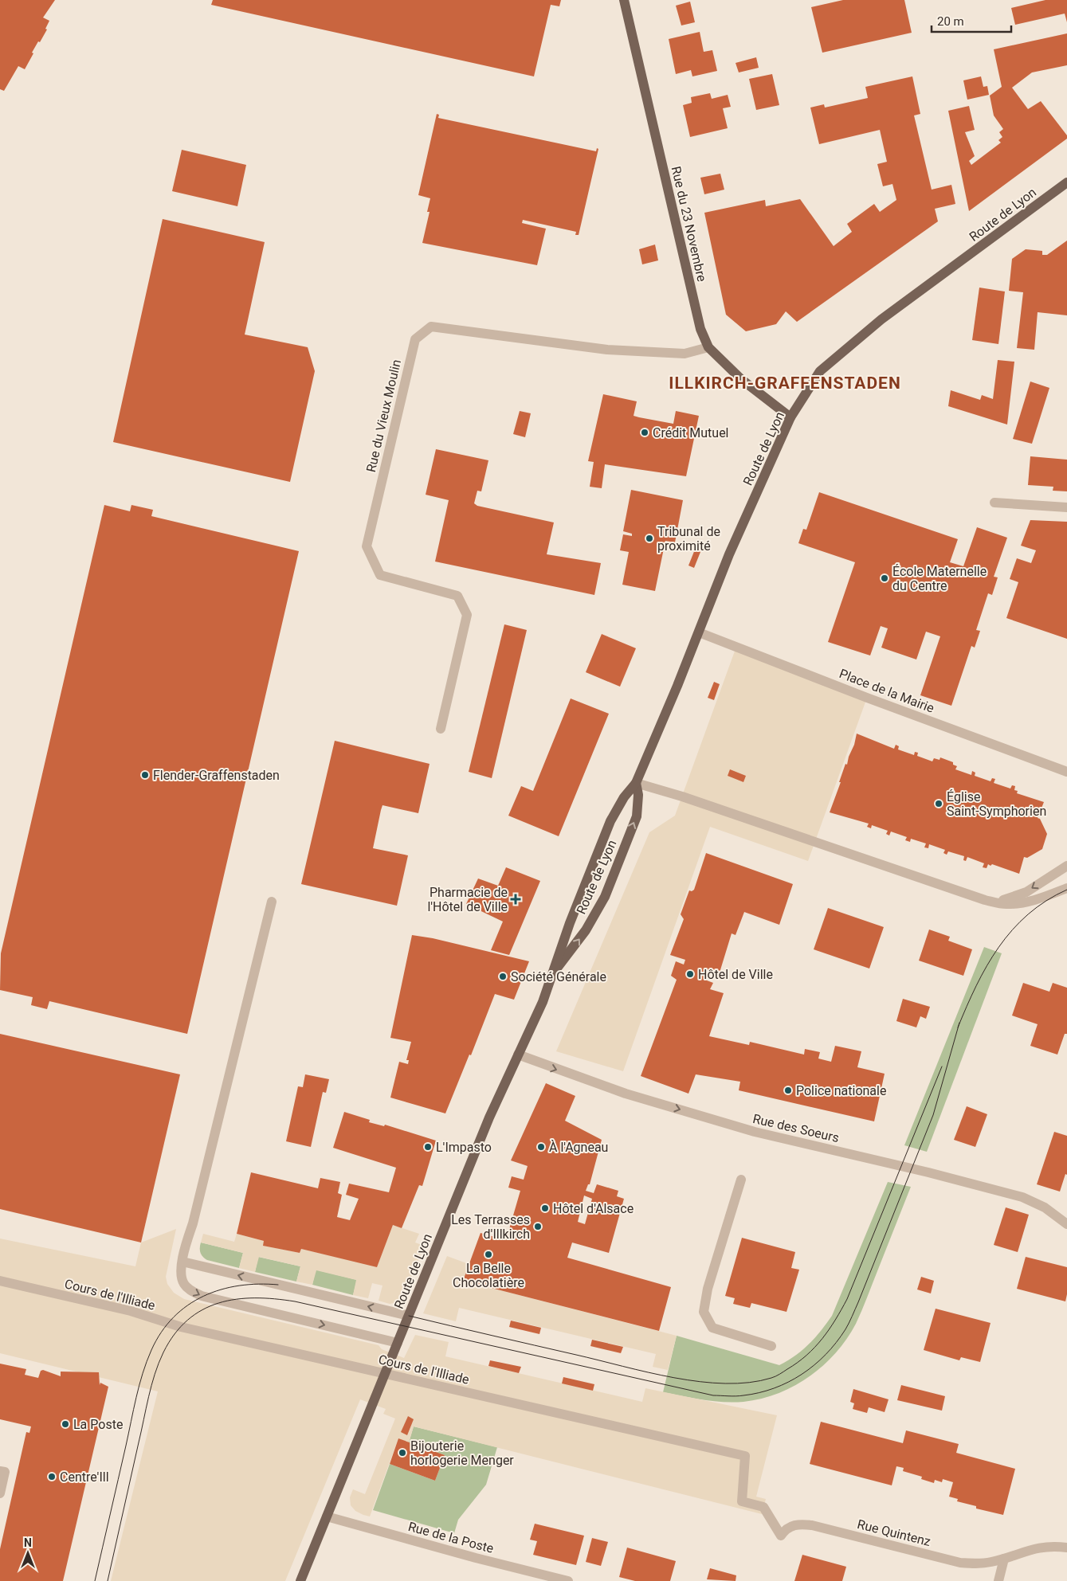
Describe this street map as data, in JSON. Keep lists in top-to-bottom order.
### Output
{
  "streets": {
    "main road": ["Route de Lyon", "Rue du 23 Novembre"],
    "street": [
      "Rue du Vieux Moulin",
      "Place de la Mairie",
      "Rue des Soeurs",
      "Cours de l'Illiade",
      "Rue Quintenz",
      "Rue de la Poste"
    ]
  },
  "crossings": [
    ["Route de Lyon", "Rue du 23 Novembre"],
    ["Route de Lyon", "Place de la Mairie"],
    ["Route de Lyon", "Rue des Soeurs"],
    ["Route de Lyon", "Cours de l'Illiade"],
    ["Route de Lyon", "Rue de la Poste"],
    ["Rue du 23 Novembre", "Rue du Vieux Moulin"],
    ["Cours de l'Illiade", "Rue Quintenz"]
  ],
  "one_way": ["Rue des Soeurs"],
  "districts": ["ILLKIRCH-GRAFFENSTADEN"],
  "places": {
    "other": [
      "Crédit Mutuel",
      "Tribunal de proximité",
      "École Maternelle du Centre",
      "Flender-Graffenstaden",
      "Église Saint-Symphorien",
      "Hôtel de Ville",
      "Société Générale",
      "Police nationale",
      "L'Impasto",
      "À l'Agneau",
      "Hôtel d'Alsace",
      "Les Terrasses d'Illkirch",
      "La Belle Chocolatière",
      "La Poste",
      "Bijouterie horlogerie Menger",
      "Centre'Ill"
    ],
    "health": ["Pharmacie de l'Hôtel de Ville"]
  },
  "scale_bar": "20 m",
  "north": "top"
}
